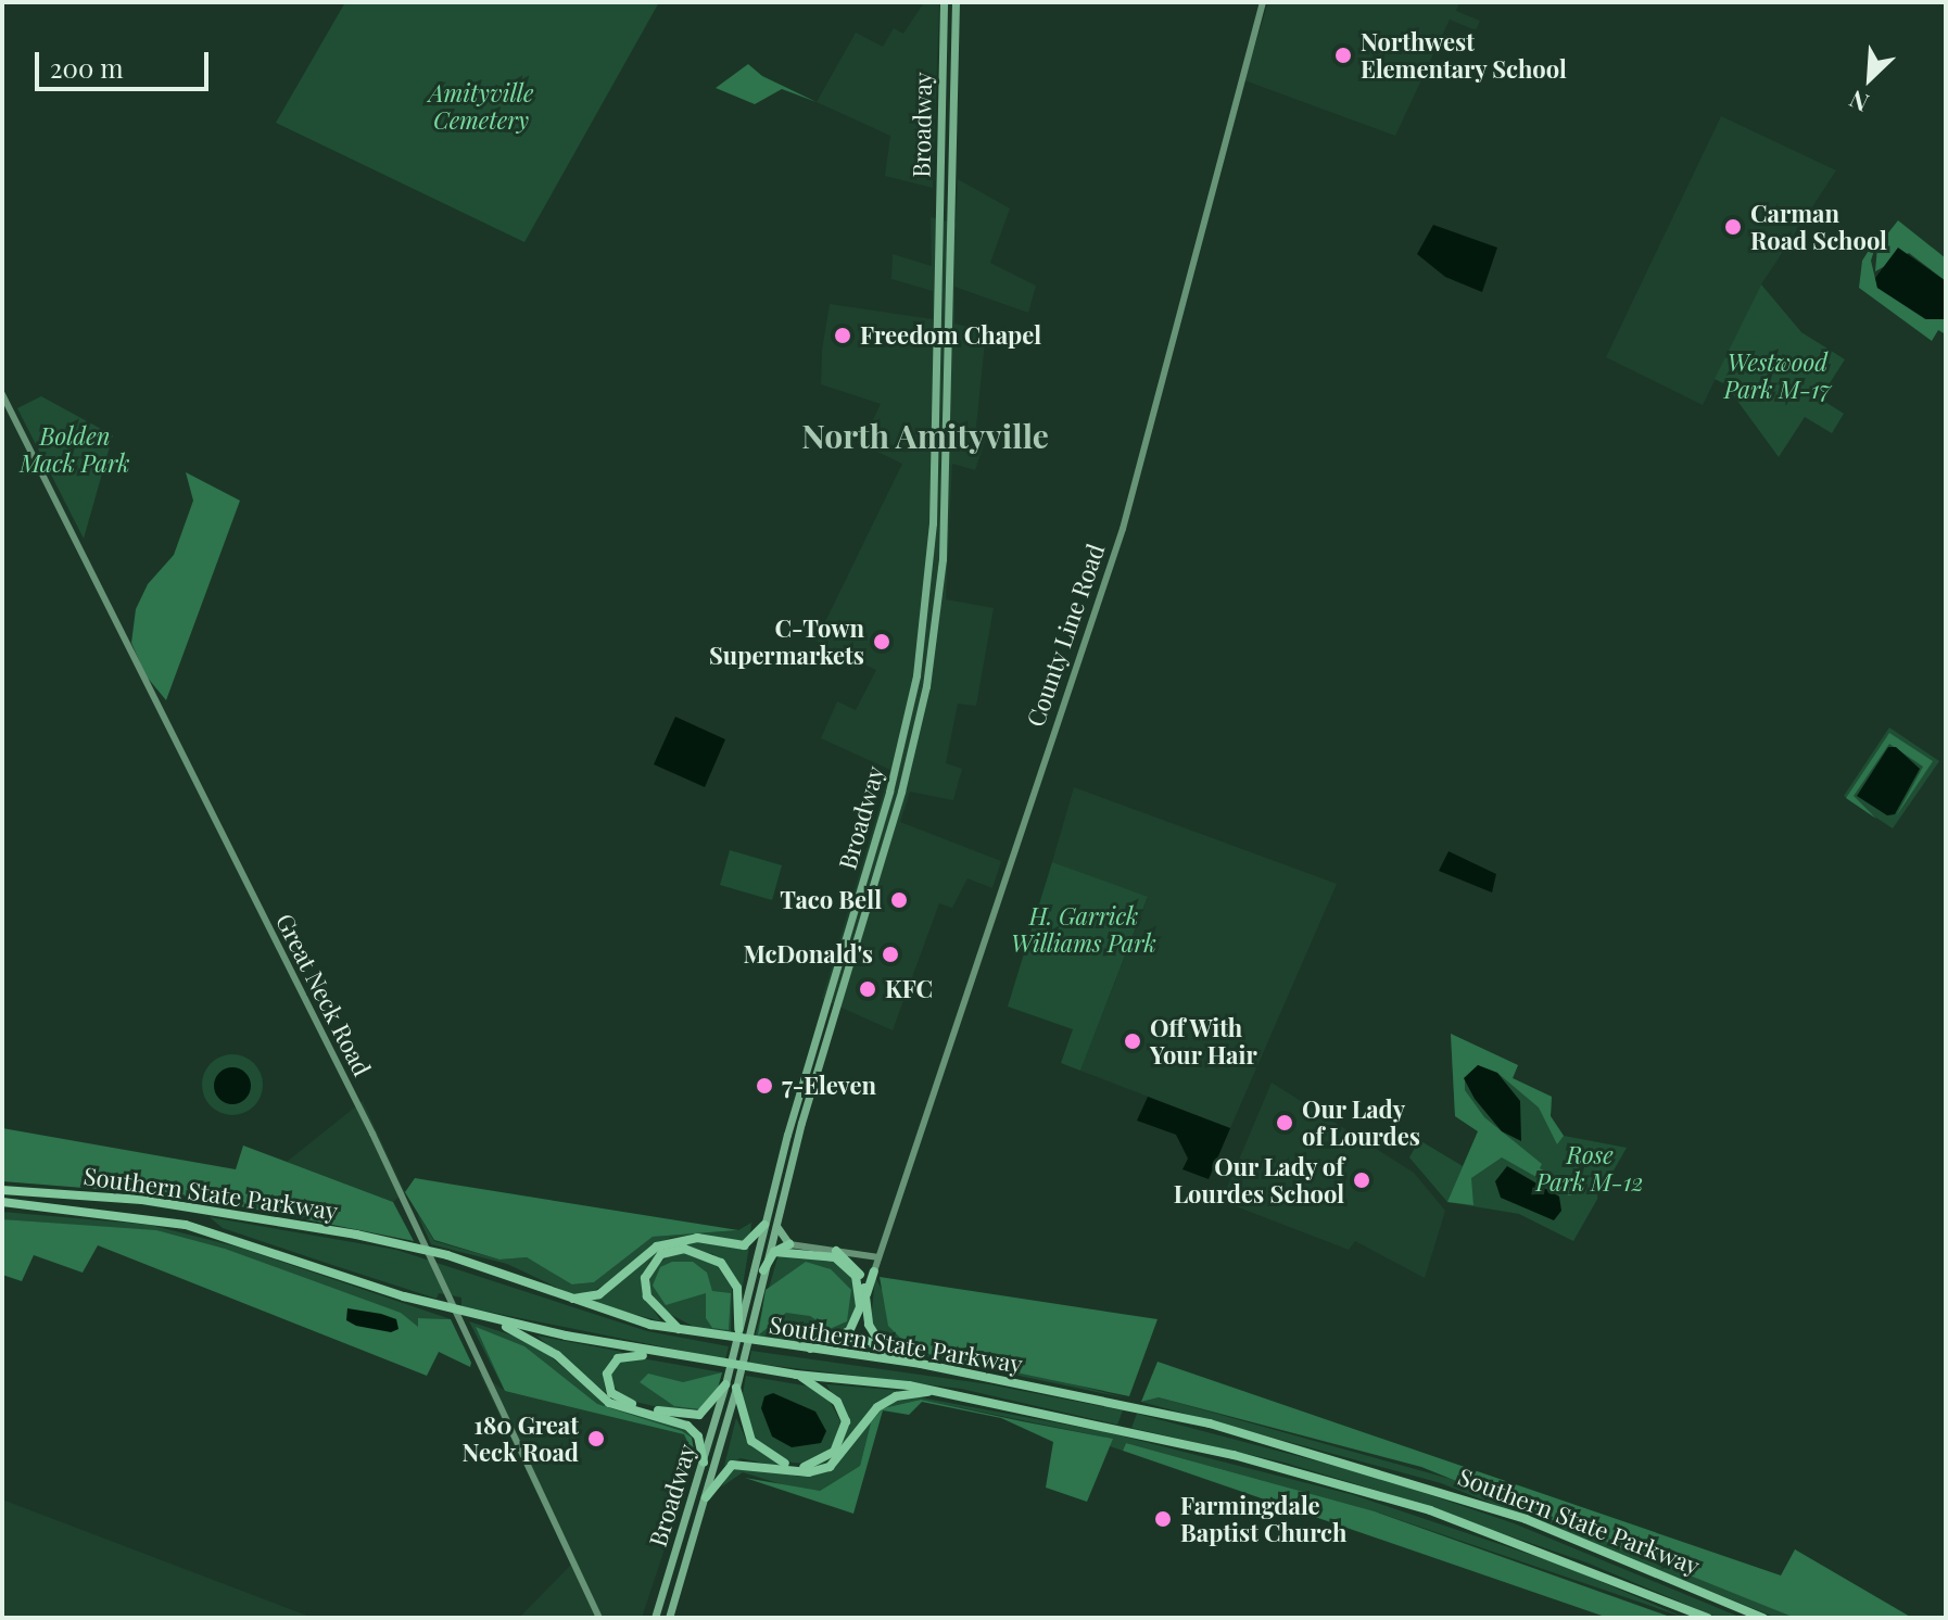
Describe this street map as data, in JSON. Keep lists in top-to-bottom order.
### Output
{
  "streets": {
    "highway": ["Southern State Parkway"],
    "main road": ["Broadway", "County Line Road", "Great Neck Road"]
  },
  "districts": ["North Amityville"],
  "parks": [
    "Amityville Cemetery",
    "Westwood Park M-17",
    "Bolden Mack Park",
    "H. Garrick Williams Park",
    "Rose Park M-12"
  ],
  "places": [
    "Northwest Elementary School",
    "Carman Road School",
    "Freedom Chapel",
    "C‑Town Supermarkets",
    "Taco Bell",
    "McDonald's",
    "KFC",
    "Off With Your Hair",
    "7-Eleven",
    "Our Lady of Lourdes",
    "Our Lady of Lourdes School",
    "180 Great Neck Road",
    "Farmingdale Baptist Church"
  ],
  "scale_bar": "200 m",
  "north": "bottom left"
}
